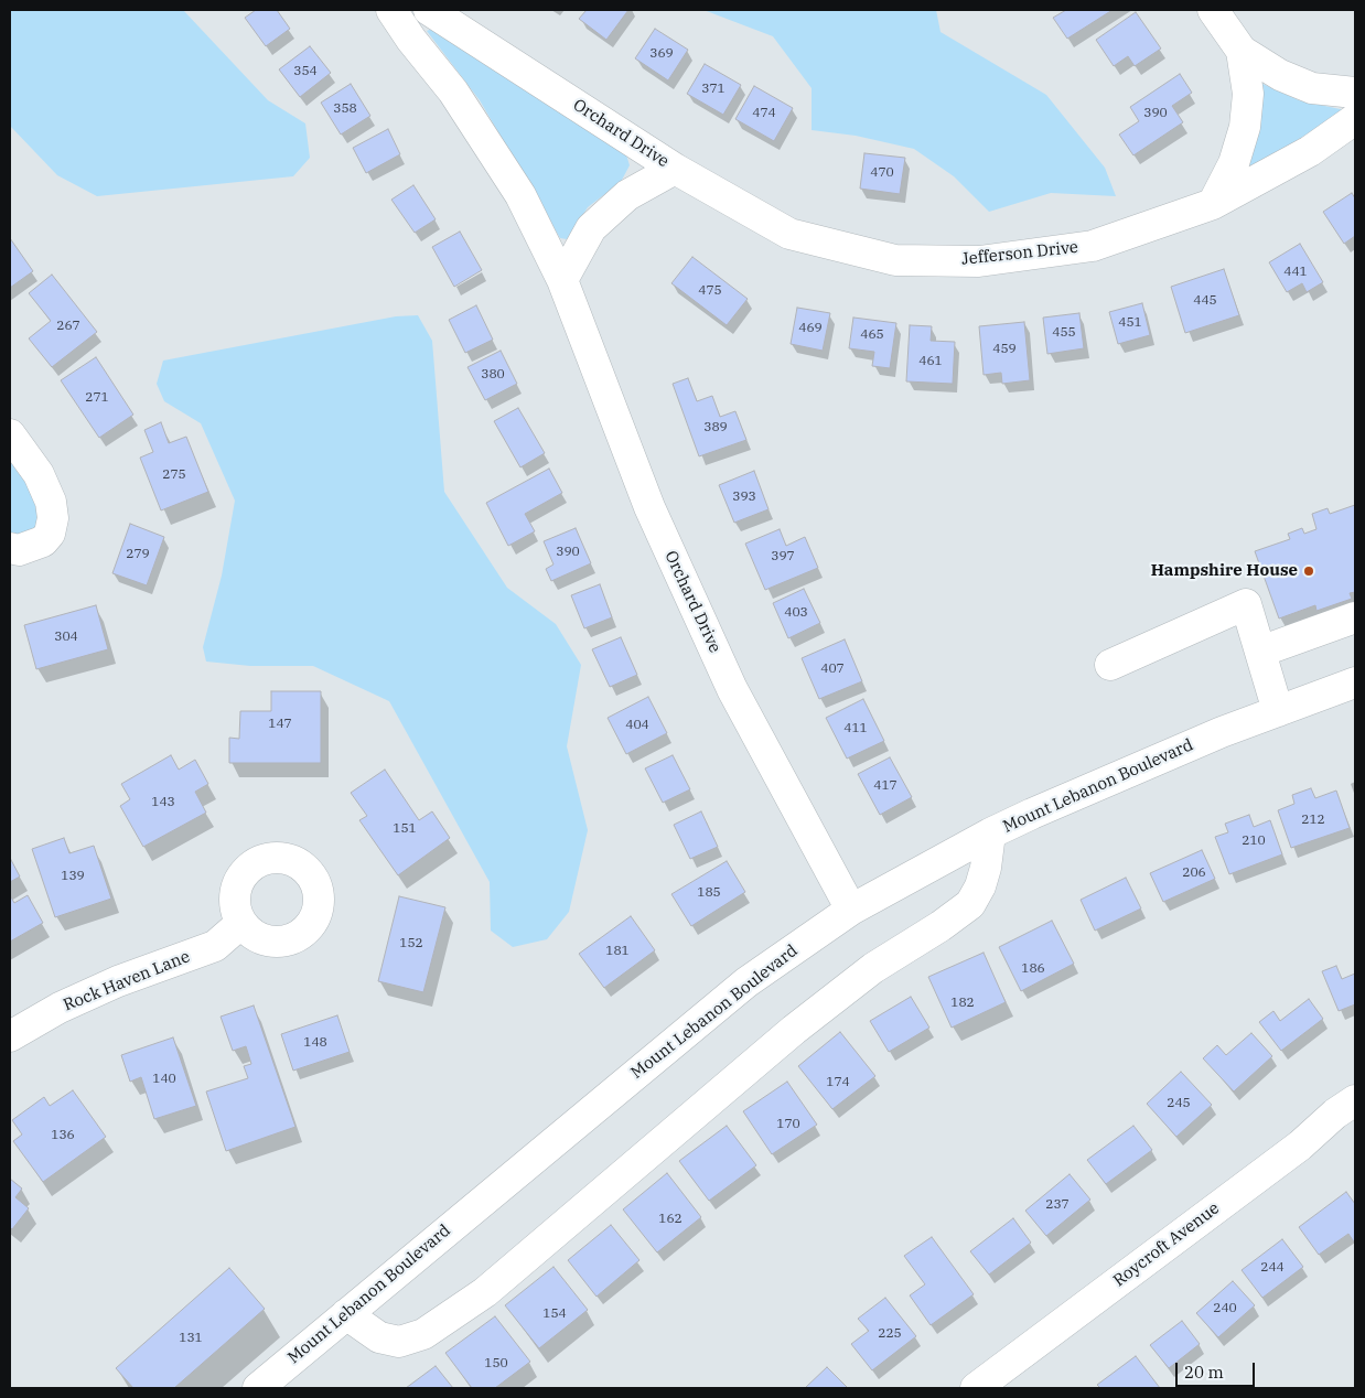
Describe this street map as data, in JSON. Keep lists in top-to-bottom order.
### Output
{
  "streets": {
    "street": [
      "Orchard Drive",
      "Jefferson Drive",
      "Mount Lebanon Boulevard",
      "Rock Haven Lane",
      "Roycroft Avenue"
    ]
  },
  "crossings": [
    ["Orchard Drive", "Jefferson Drive"],
    ["Orchard Drive", "Mount Lebanon Boulevard"]
  ],
  "places": ["Hampshire House"],
  "house_numbers": [
    "369",
    "354",
    "371",
    "358",
    "474",
    "390",
    "470",
    "441",
    "475",
    "445",
    "451",
    "267",
    "469",
    "455",
    "465",
    "459",
    "461",
    "380",
    "271",
    "389",
    "275",
    "393",
    "390",
    "279",
    "397",
    "403",
    "304",
    "407",
    "147",
    "404",
    "411",
    "417",
    "143",
    "212",
    "151",
    "210",
    "206",
    "139",
    "185",
    "152",
    "181",
    "186",
    "182",
    "148",
    "140",
    "174",
    "245",
    "170",
    "136",
    "237",
    "162",
    "244",
    "240",
    "154",
    "225",
    "131",
    "150"
  ],
  "scale_bar": "20 m"
}
